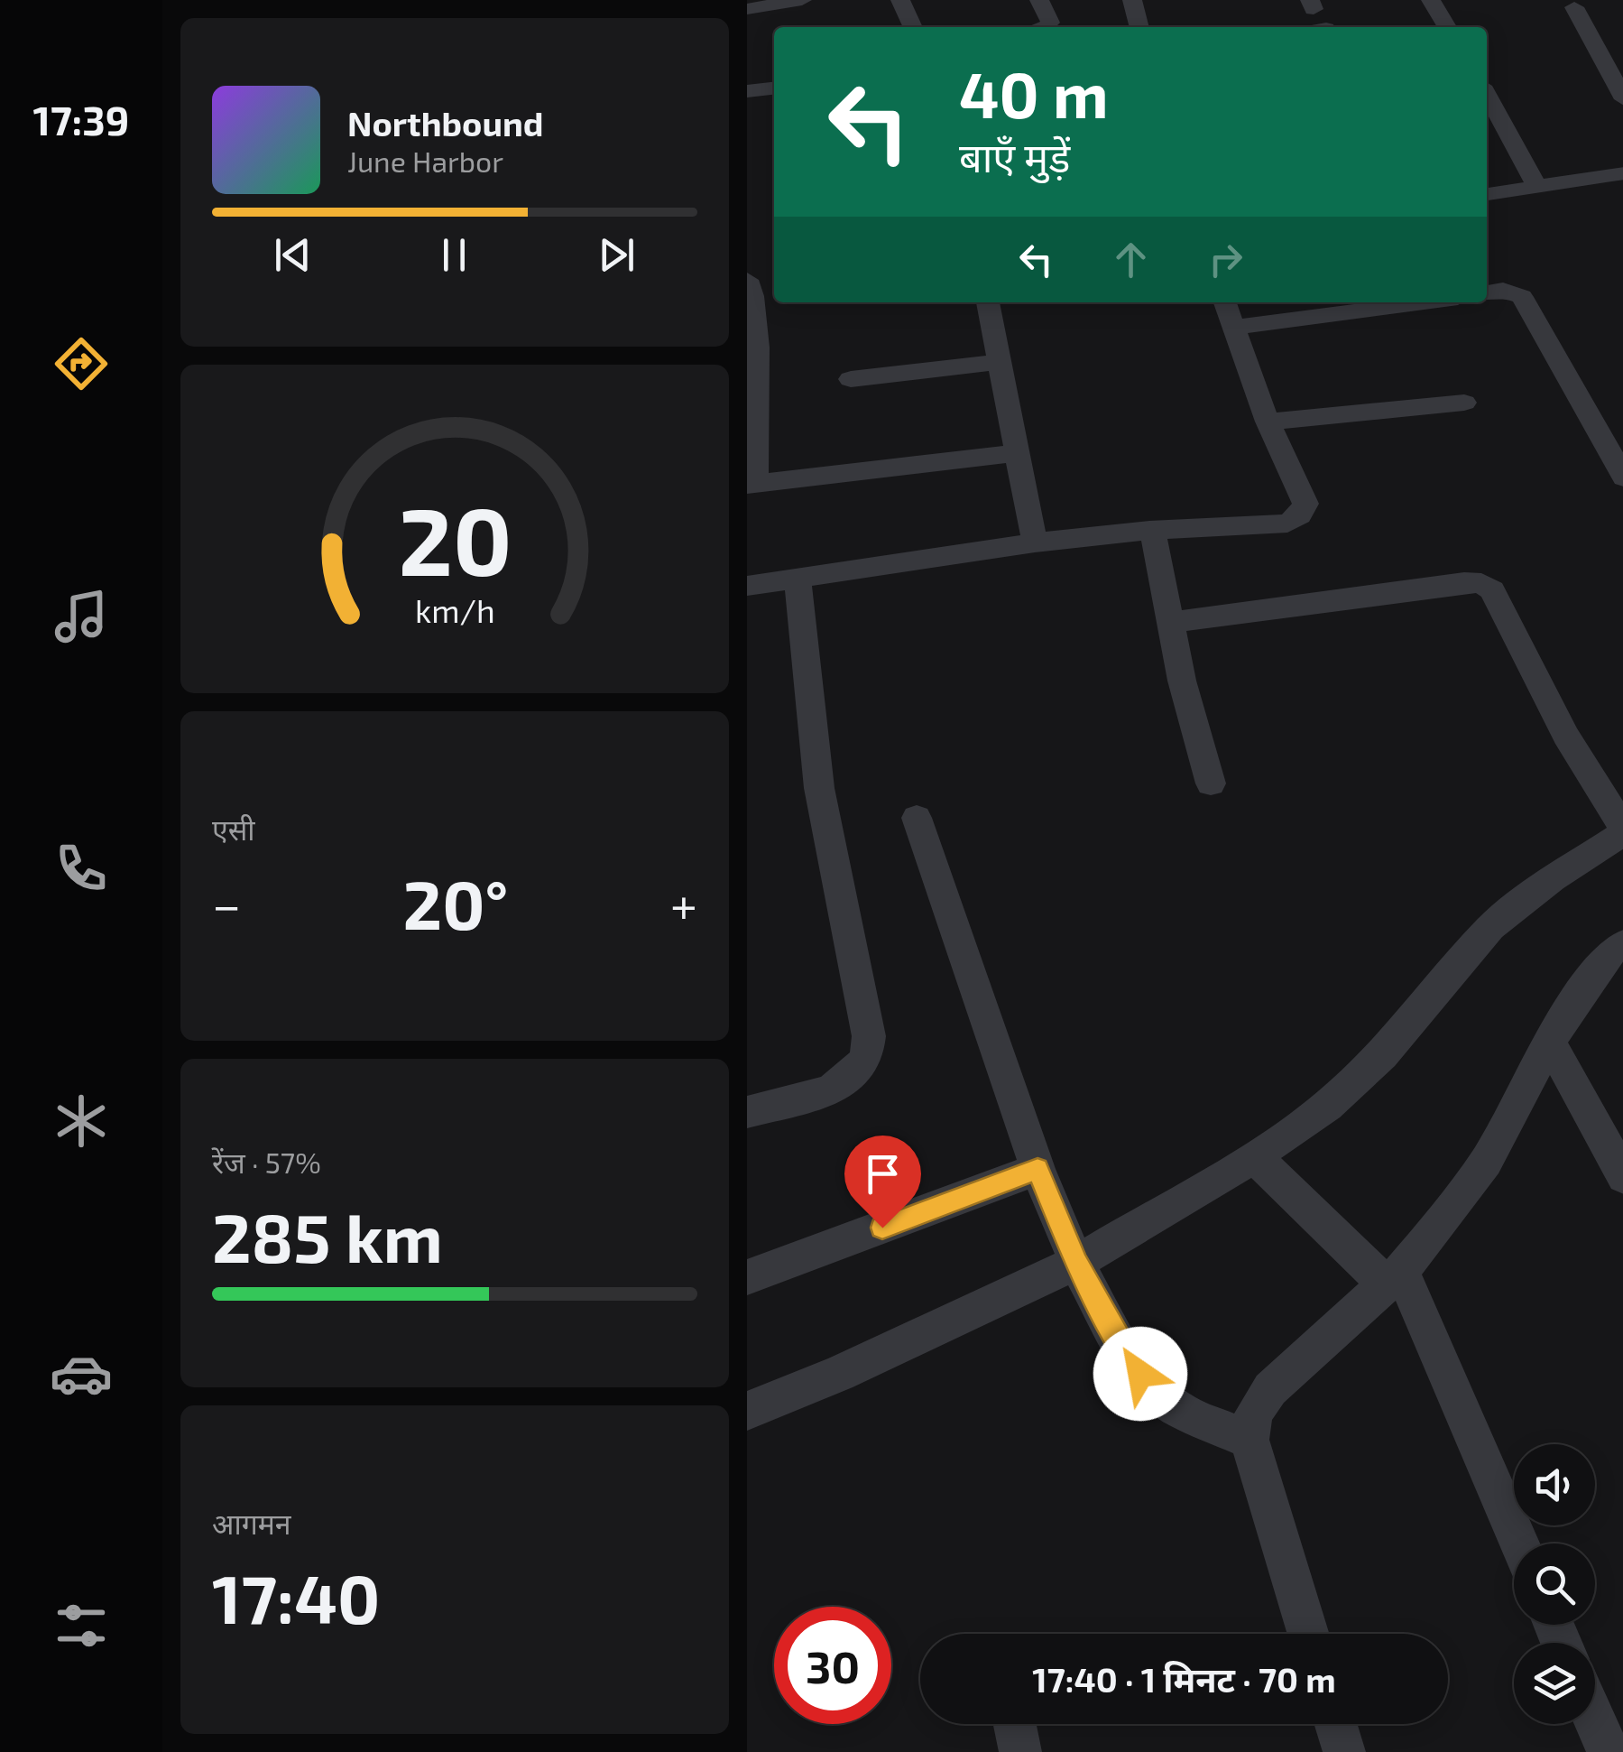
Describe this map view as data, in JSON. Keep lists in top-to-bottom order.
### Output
{
  "page": {
    "tabs": "17:39",
    "turn": ["40 m", "बाएँ मुड़ें"],
    "song": ["Northbound", "June Harbor"],
    "tile": [
      "एसी",
      ["रेंज · 57%", "285 km"],
      ["आगमन", "17:40"]
    ],
    "heat": ["−", "20°", "+"],
    "limit": "30",
    "trip": "17:40 · 1 मिनट · 70 m",
    "gauge": ["20", "km/h"]
  }
}
